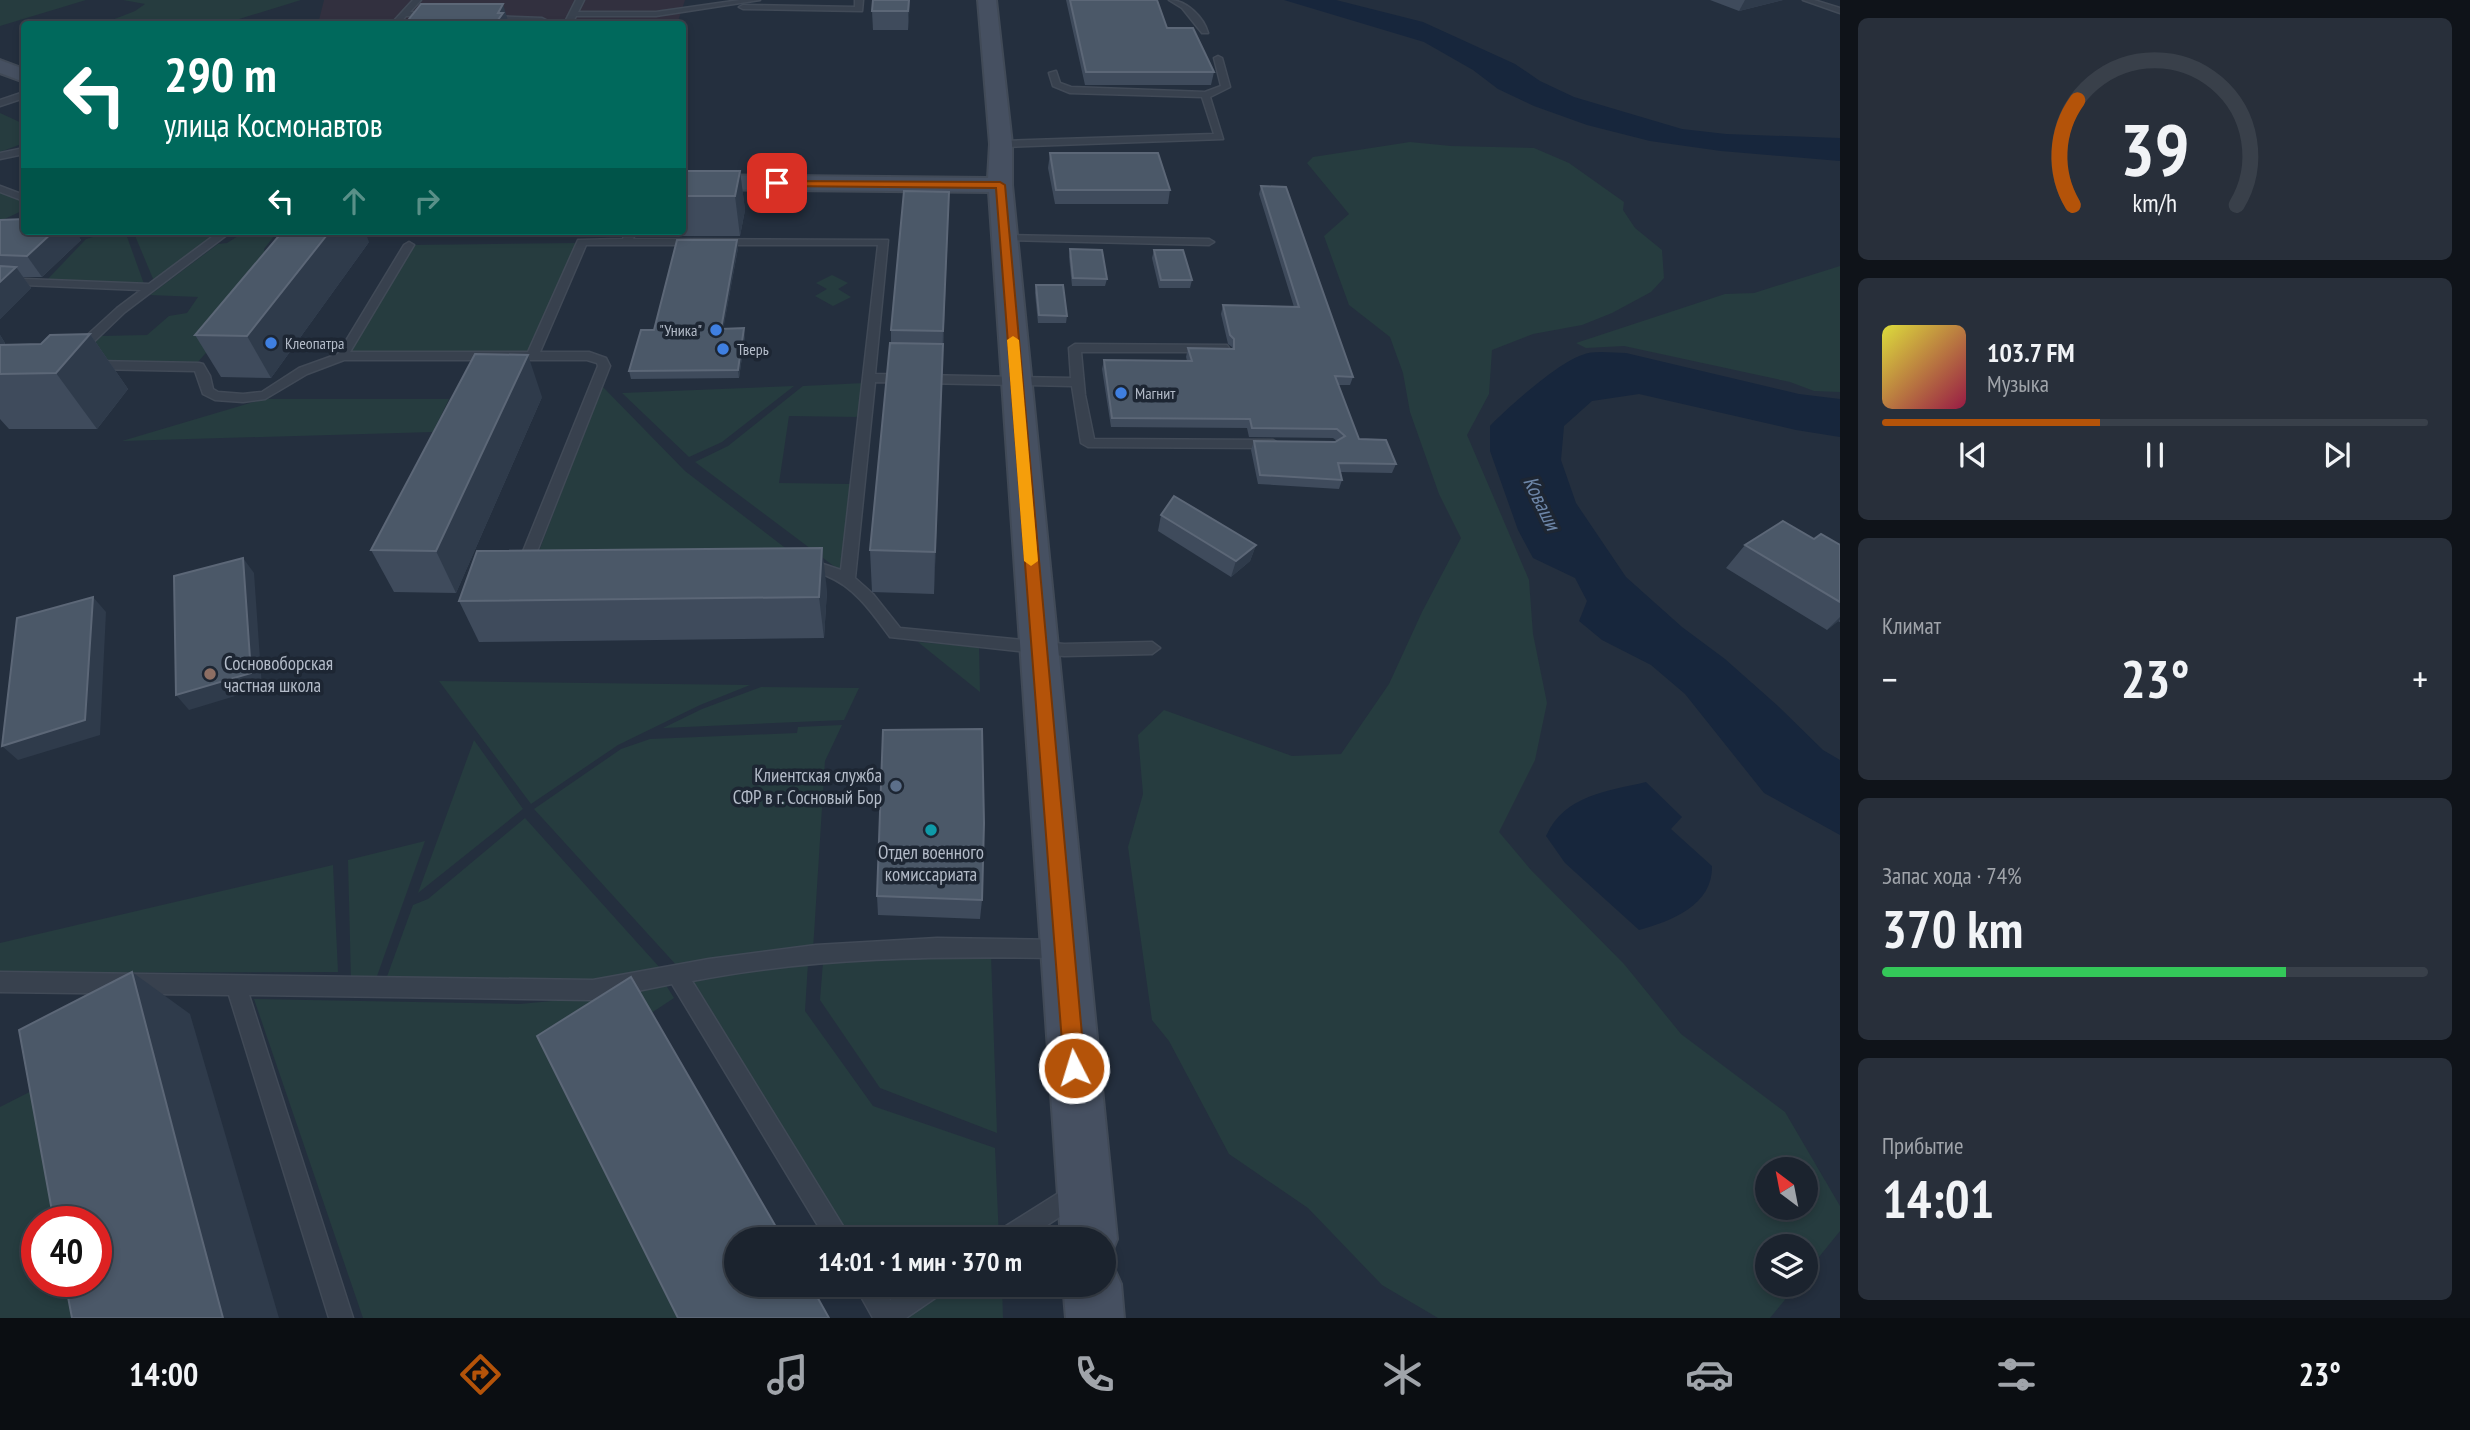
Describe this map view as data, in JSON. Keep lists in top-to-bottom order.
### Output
{
  "water": ["Коваши"],
  "places": [
    "\"Уника\"",
    "Клеопатра",
    "Тверь",
    "Магнит",
    "Сосновоборская частная школа",
    "Клиентская служба СФР в г. Сосновый Бор",
    "Отдел военного комиссариата"
  ],
  "north": "top left",
  "page": {
    "turn": ["290 m", "улица Космонавтов"],
    "song": ["103.7 FM", "Музыка"],
    "tile": [
      "Климат",
      ["Запас хода · 74%", "370 km"],
      ["Прибытие", "14:01"]
    ],
    "heat": ["−", "23°", "+"],
    "limit": "40",
    "trip": "14:01 · 1 мин · 370 m",
    "tabs": ["14:00", "23°"],
    "gauge": ["39", "km/h"]
  }
}
